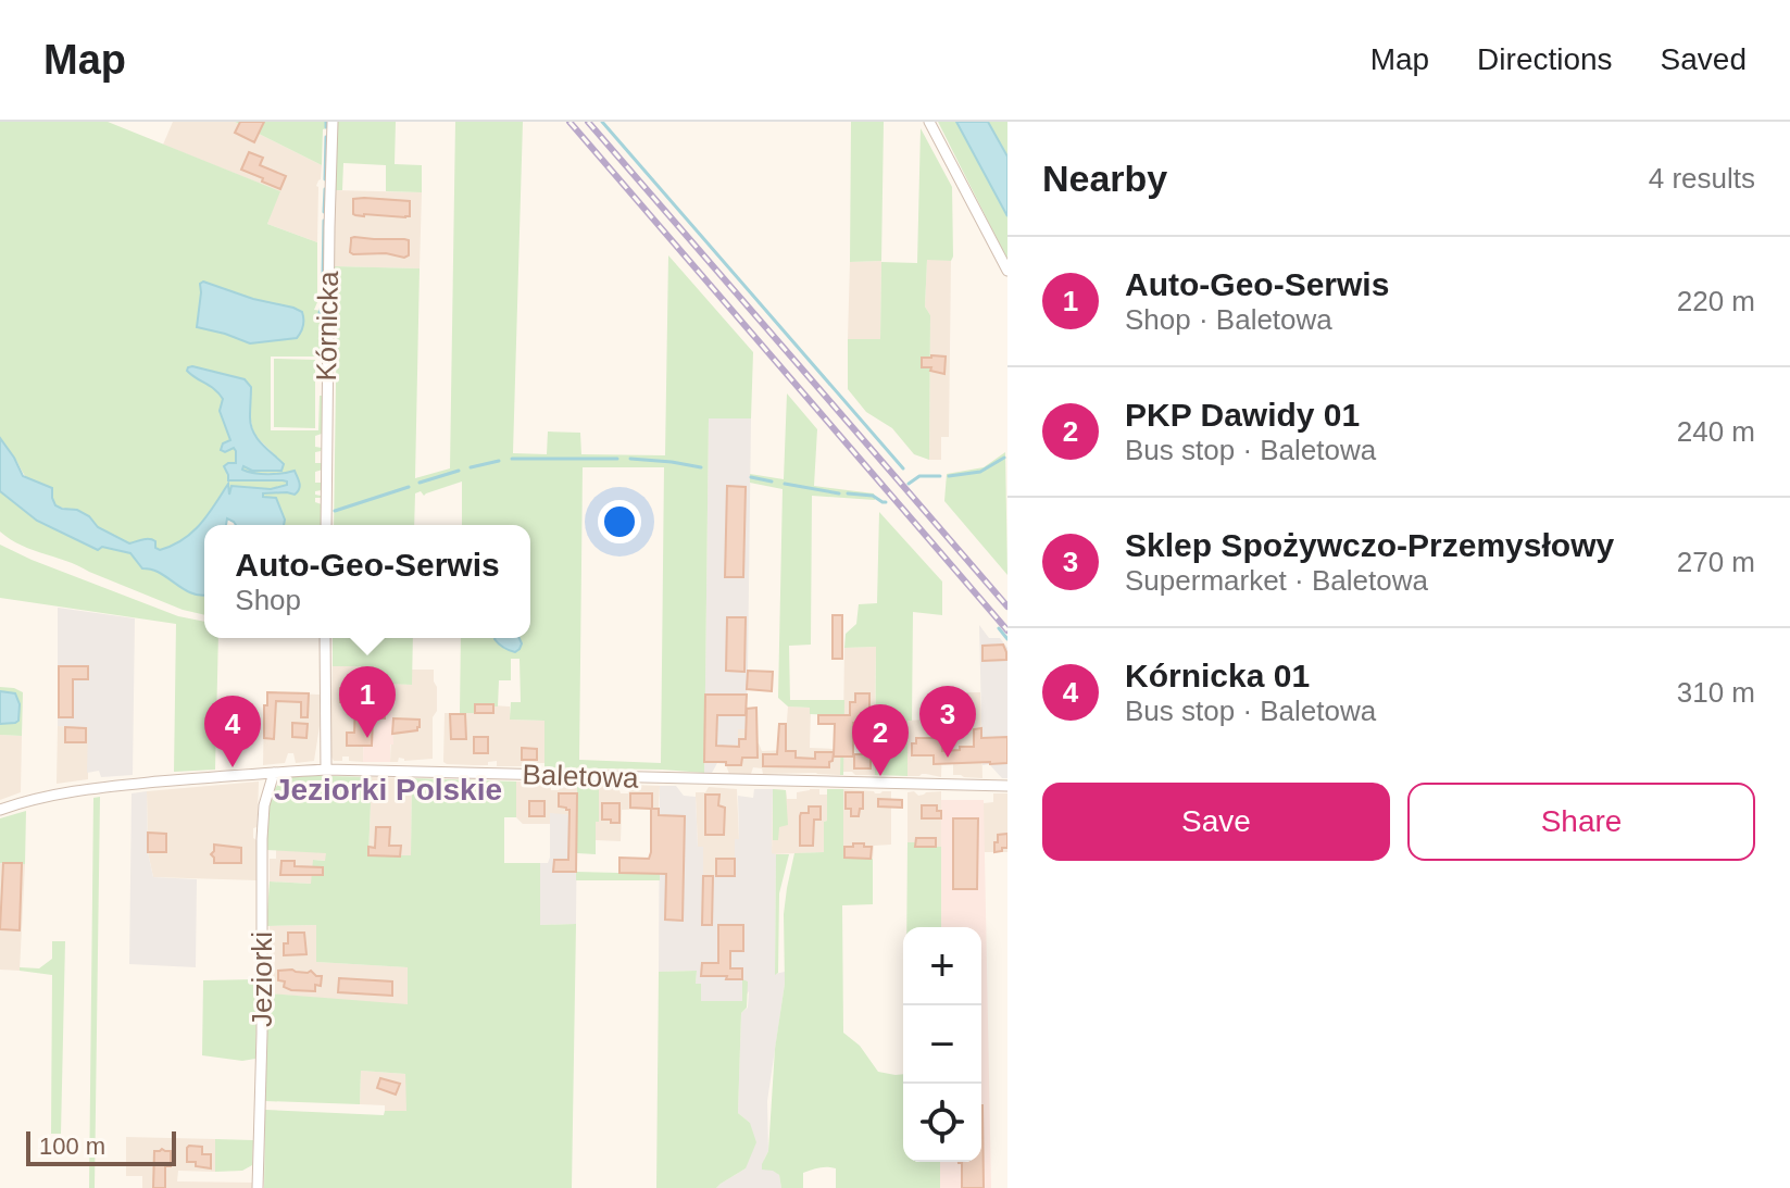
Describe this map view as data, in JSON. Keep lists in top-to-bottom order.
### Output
{
  "streets": {
    "street": ["Kórnicka", "Baletowa", "Jeziorki"]
  },
  "crossings": [
    ["Baletowa", "Jeziorki"]
  ],
  "districts": ["Jeziorki Polskie"],
  "scale_bar": "100 m",
  "page": {
    "header": "Map",
    "nav": ["Map", "Directions", "Saved"],
    "heading": ["Nearby", "4 results"],
    "list": [
      {
        "mark": "1",
        "name": "Auto-Geo-Serwis",
        "note": "Shop · Baletowa",
        "value": "220 m"
      },
      {
        "mark": "2",
        "name": "PKP Dawidy 01",
        "note": "Bus stop · Baletowa",
        "value": "240 m"
      },
      {
        "mark": "3",
        "name": "Sklep Spożywczo-Przemysłowy",
        "note": "Supermarket · Baletowa",
        "value": "270 m"
      },
      {
        "mark": "4",
        "name": "Kórnicka 01",
        "note": "Bus stop · Baletowa",
        "value": "310 m"
      }
    ],
    "popup": ["Auto-Geo-Serwis", "Shop"],
    "pins": [
      "1",
      "3",
      "4",
      "2"
    ],
    "buttons": ["Save", "Share"],
    "map_buttons": ["+", "−"],
    "scale": "100 m"
  }
}
